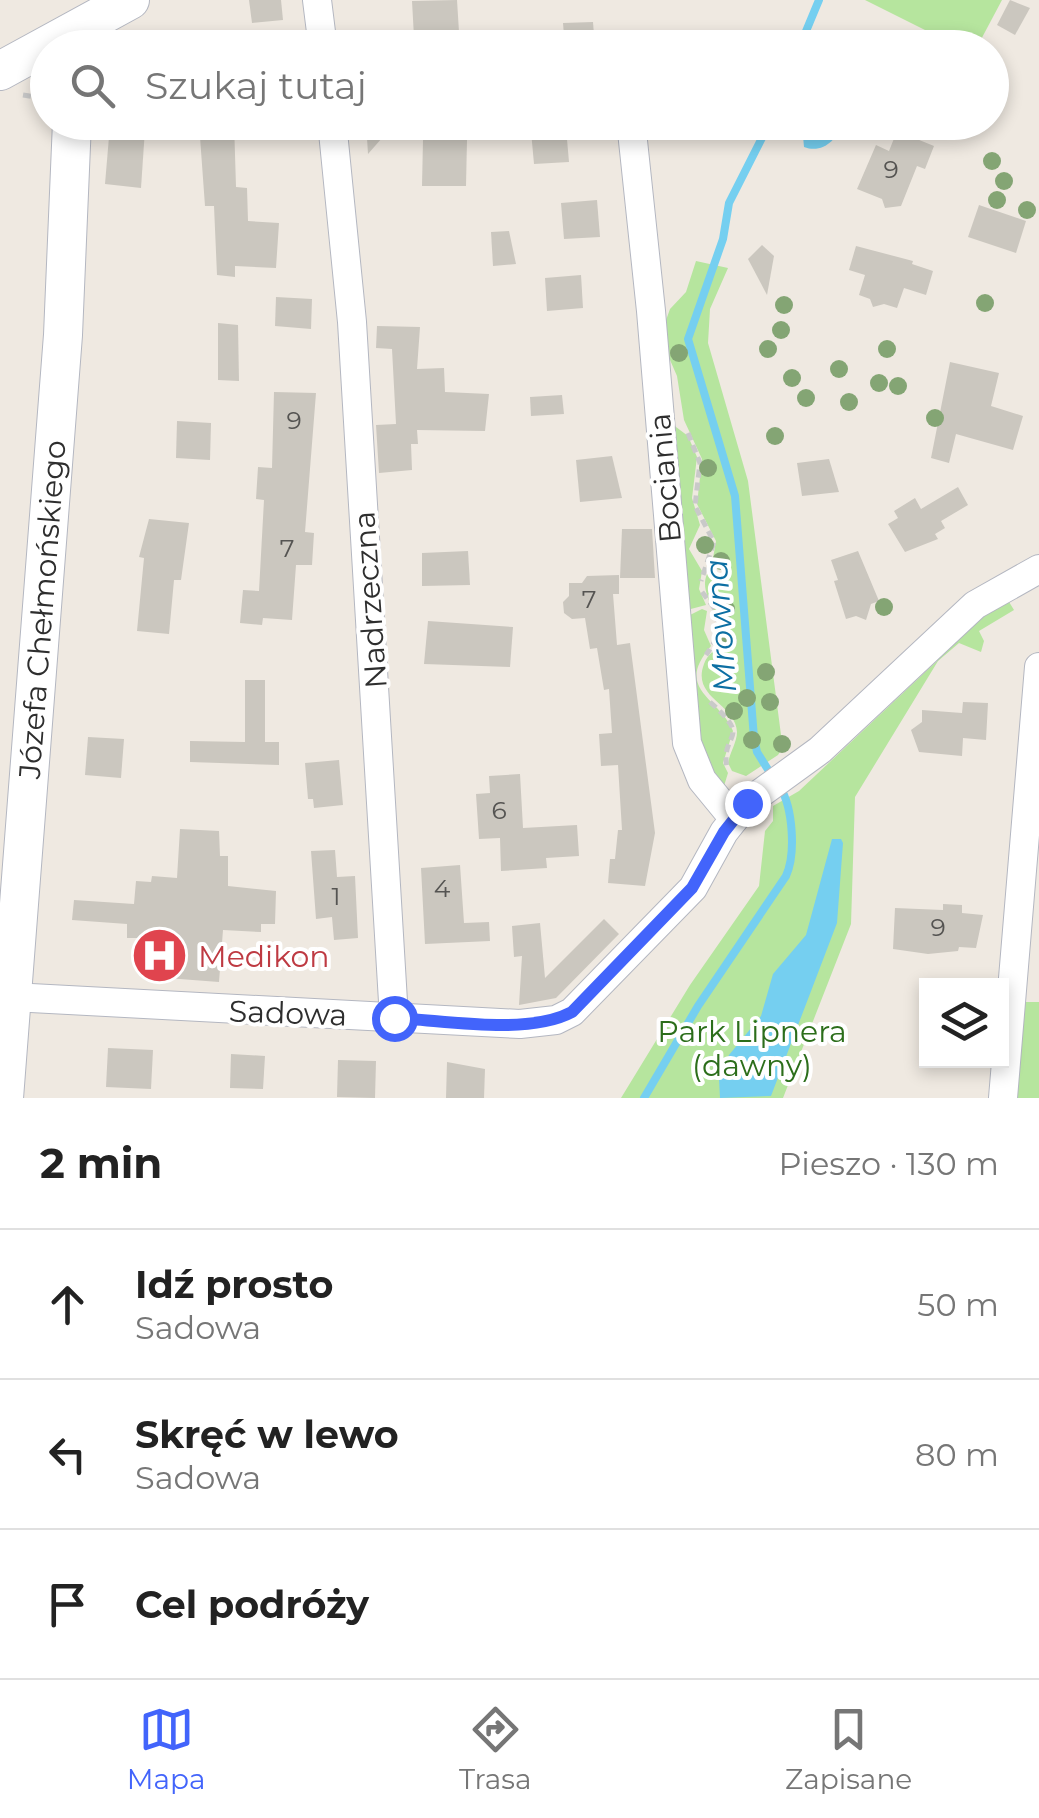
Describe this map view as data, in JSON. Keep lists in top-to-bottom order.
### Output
{
  "streets": {
    "street": [
      "Bociania",
      "Nadrzeczna",
      "Józefa Chełmońskiego",
      "Sadowa"
    ]
  },
  "crossings": [
    ["Bociania", "Sadowa"],
    ["Nadrzeczna", "Sadowa"],
    ["Józefa Chełmońskiego", "Sadowa"]
  ],
  "water": ["Mrowna"],
  "parks": ["Park Lipnera (dawny)"],
  "places": {
    "hospital": ["Medikon"]
  },
  "house_numbers": [
    "9",
    "9",
    "7",
    "7",
    "6",
    "4",
    "1",
    "9"
  ],
  "page": {
    "search": "Szukaj tutaj",
    "heading": ["2 min", "Pieszo · 130 m"],
    "list": [
      ["Idź prosto", "Sadowa", "50 m"],
      ["Skręć w lewo", "Sadowa", "80 m"],
      "Cel podróży"
    ],
    "nav": ["Mapa", "Trasa", "Zapisane"]
  }
}
